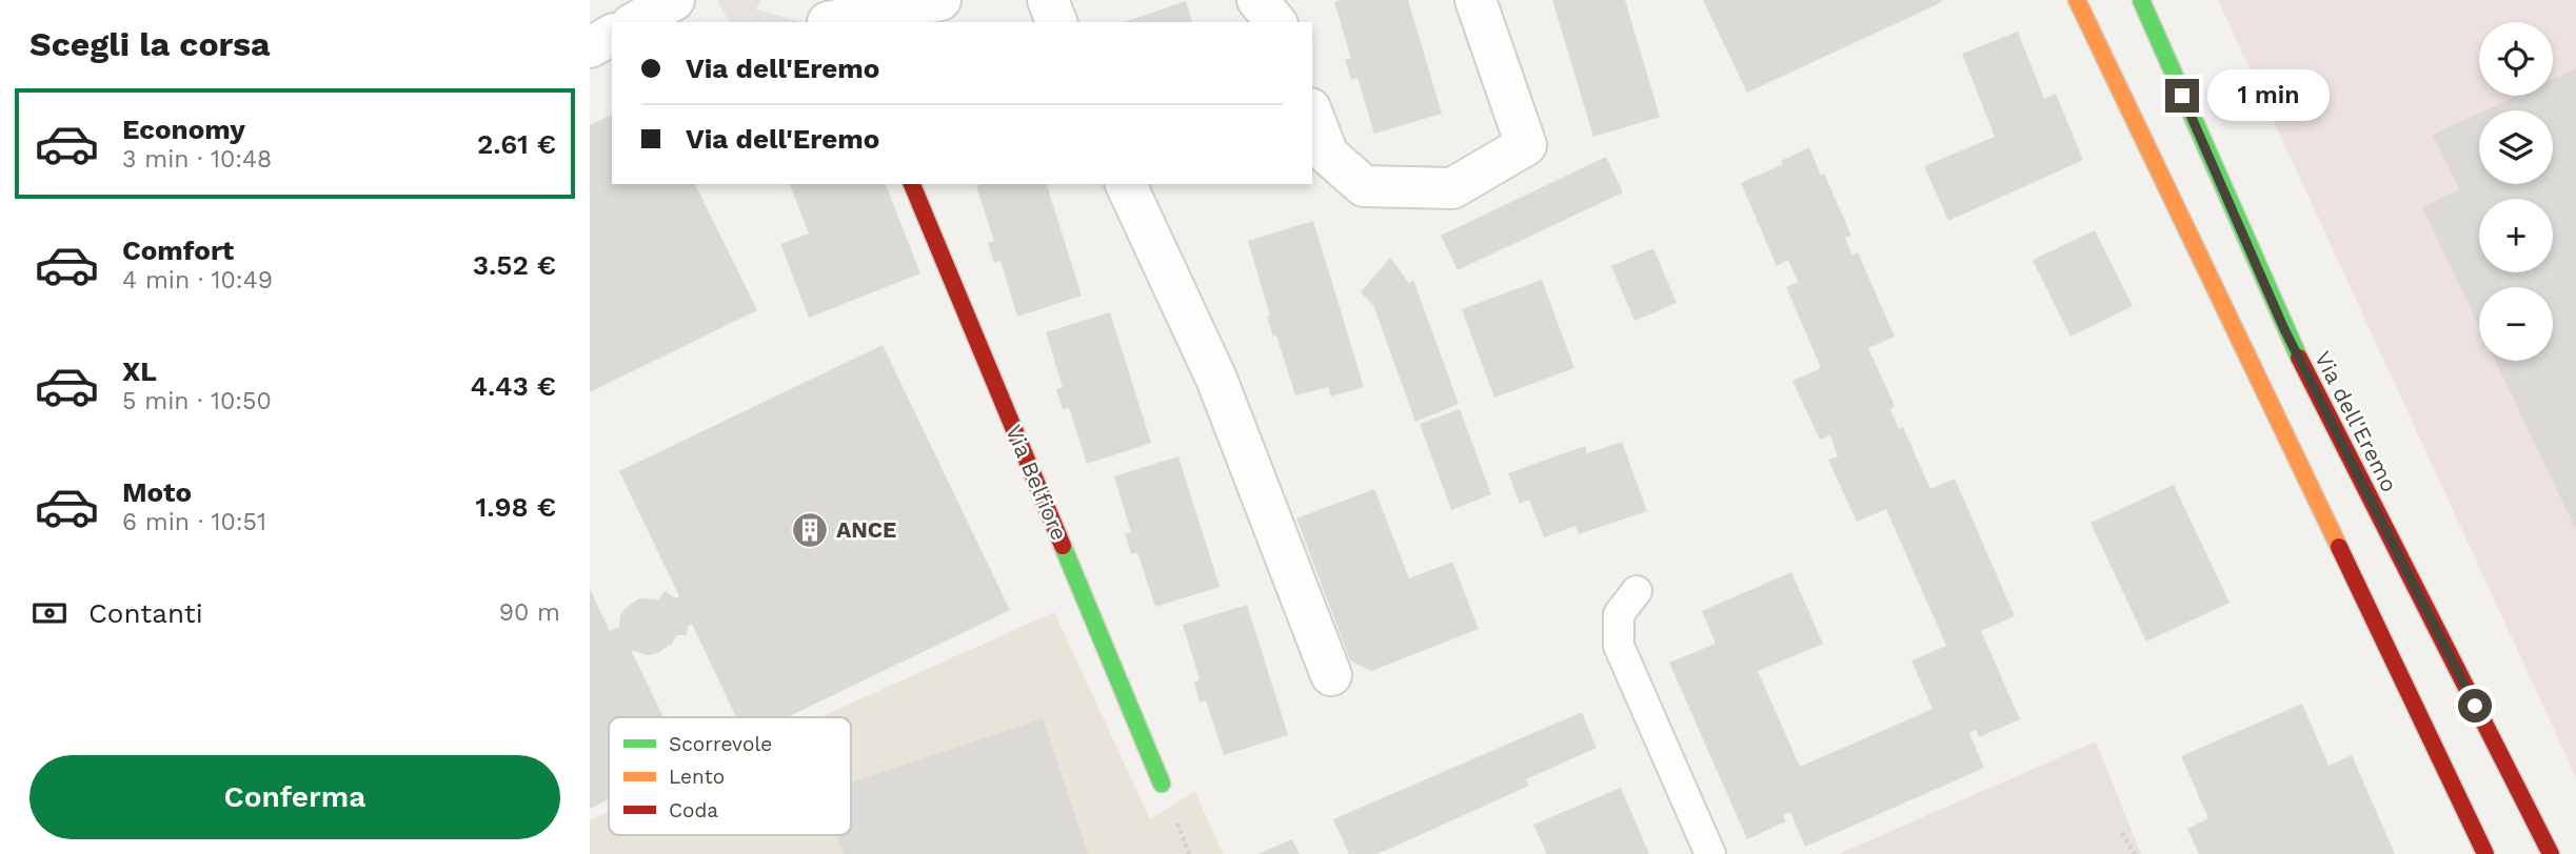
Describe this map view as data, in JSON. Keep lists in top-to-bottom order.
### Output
{
  "streets": {
    "main road": ["Via dell'Eremo", "Via Belfiore"]
  },
  "places": {
    "building": ["ANCE"]
  },
  "legend": ["Scorrevole", "Lento", "Coda"],
  "page": {
    "heading": "Scegli la corsa",
    "map_buttons": ["+", "−"],
    "banner": ["Via dell'Eremo", "Via dell'Eremo"],
    "bubble": "1 min",
    "list": [
      {
        "name": "Economy",
        "note": "3 min · 10:48",
        "value": "2.61 €"
      },
      {
        "name": "Comfort",
        "note": "4 min · 10:49",
        "value": "3.52 €"
      },
      {
        "name": "XL",
        "note": "5 min · 10:50",
        "value": "4.43 €"
      },
      {
        "name": "Moto",
        "note": "6 min · 10:51",
        "value": "1.98 €"
      }
    ],
    "pay": ["Contanti", "90 m"],
    "buttons": "Conferma"
  }
}
